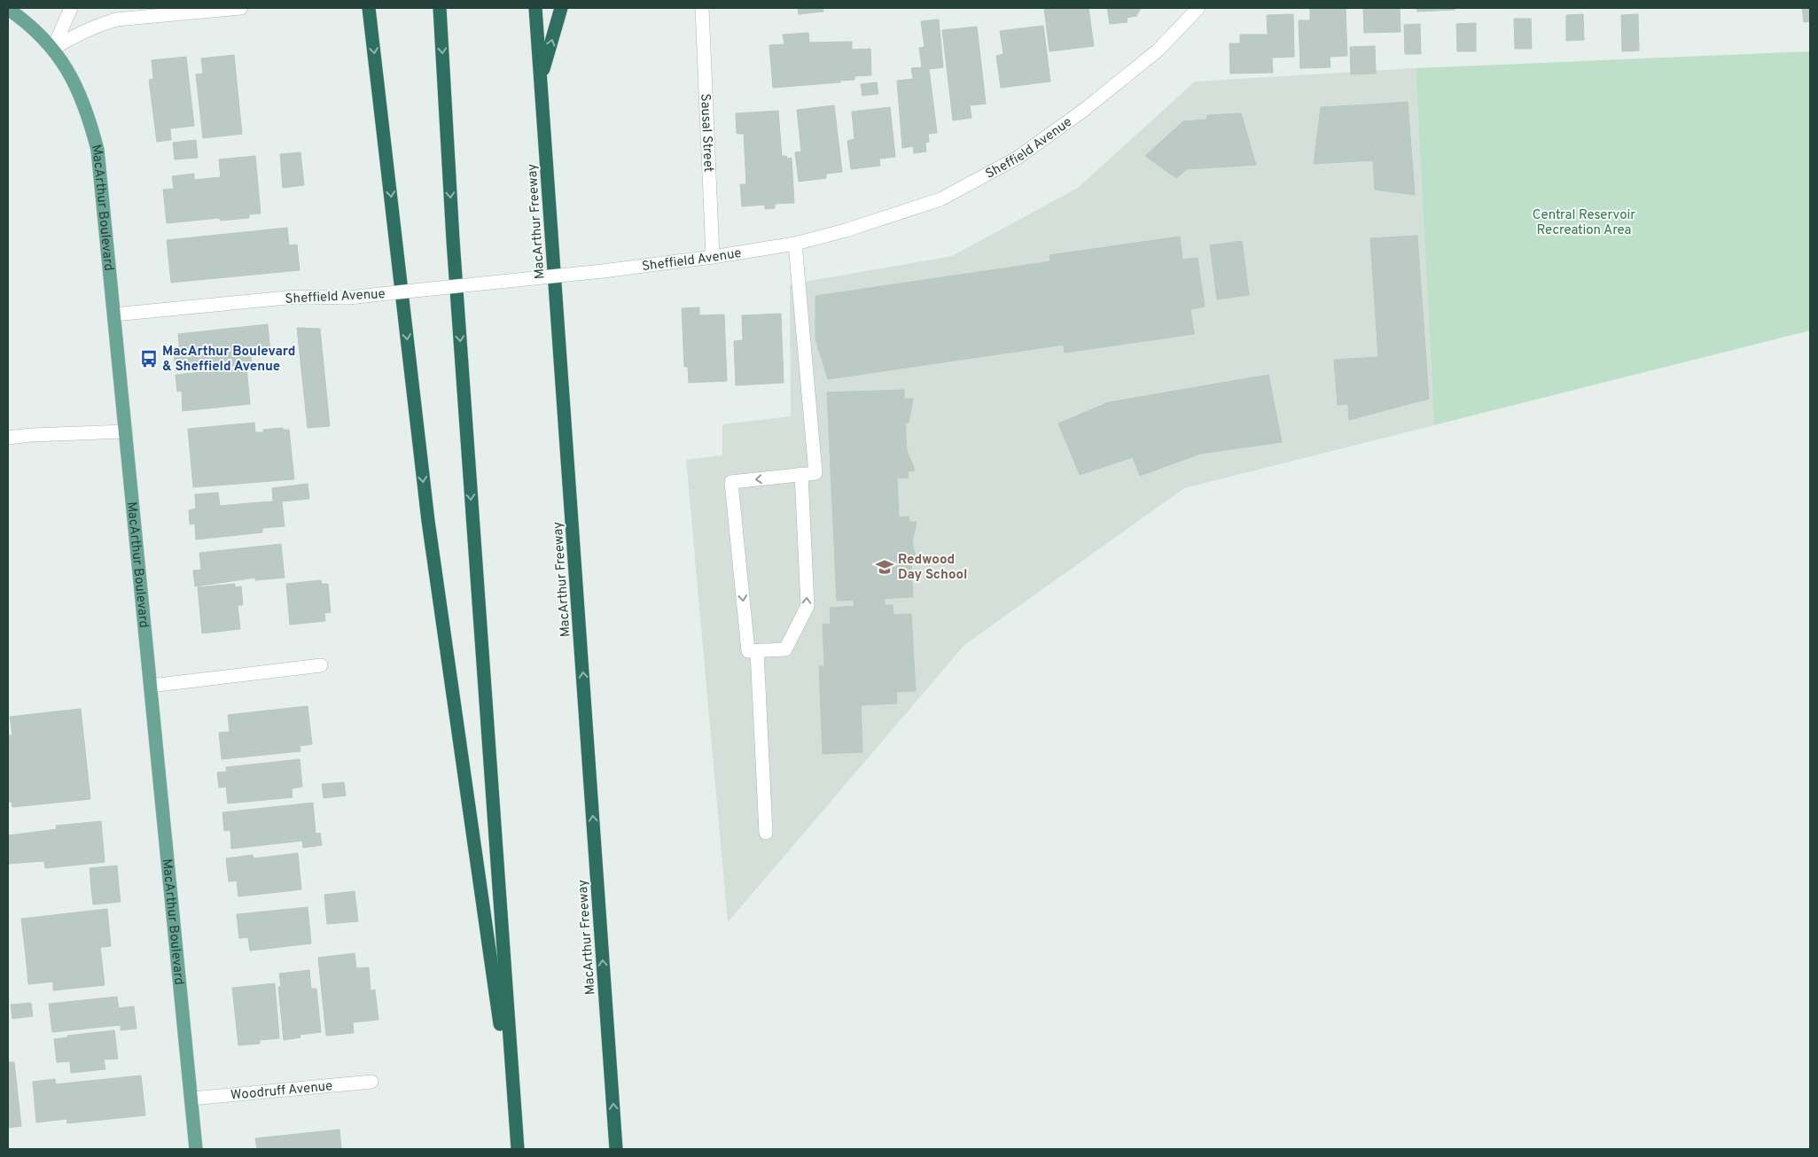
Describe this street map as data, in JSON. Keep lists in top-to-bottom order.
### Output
{
  "streets": {
    "highway": ["MacArthur Freeway"],
    "main road": ["MacArthur Boulevard"],
    "street": ["Sausal Street", "Sheffield Avenue", "Woodruff Avenue"]
  },
  "crossings": [
    ["Sausal Street", "Sheffield Avenue"],
    ["Sheffield Avenue", "MacArthur Boulevard"],
    ["MacArthur Boulevard", "Woodruff Avenue"]
  ],
  "parks": ["Central Reservoir Recreation Area"],
  "places": {
    "bus stop": ["MacArthur Boulevard & Sheffield Avenue"],
    "school or university": ["Redwood Day School"]
  }
}
